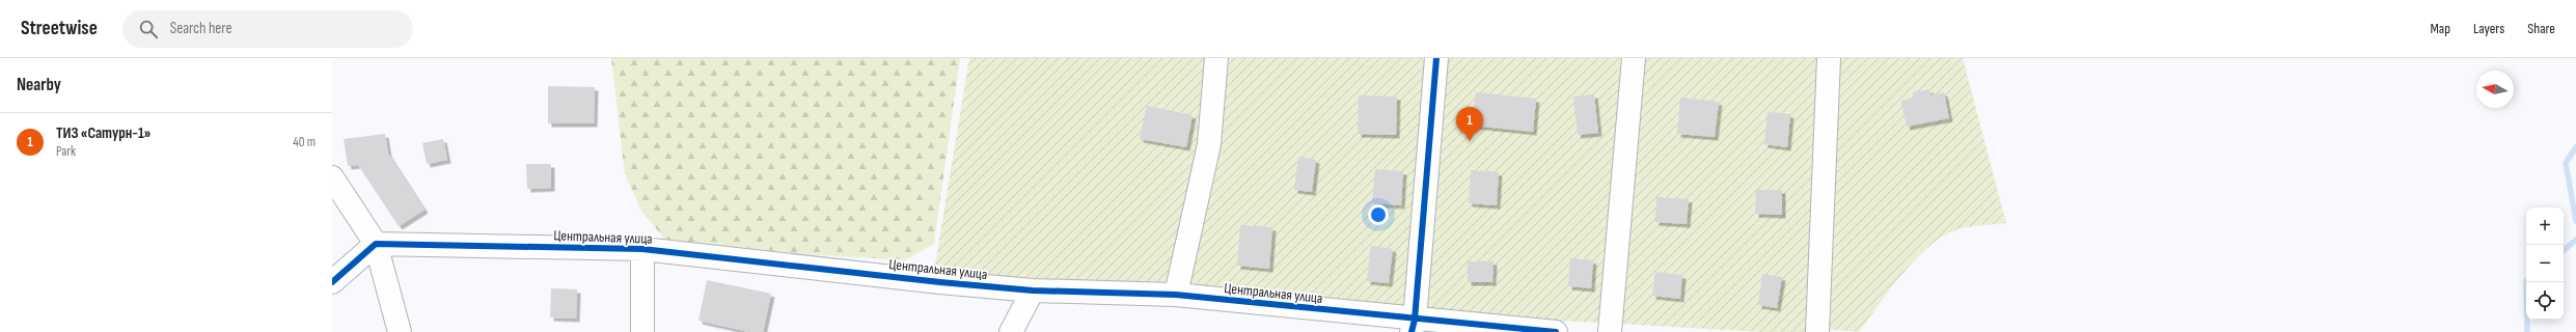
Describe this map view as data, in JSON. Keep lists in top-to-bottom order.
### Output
{
  "streets": {
    "street": ["Центральная улица"]
  },
  "north": "left",
  "page": {
    "header": "Streetwise",
    "search": "Search here",
    "nav": ["Map", "Layers", "Share"],
    "heading": "Nearby",
    "pins": "1",
    "list": [
      {
        "mark": "1",
        "name": "ТИЗ «Сатурн-1»",
        "note": "Park",
        "value": "40 m"
      }
    ],
    "map_buttons": ["+", "−"]
  }
}
